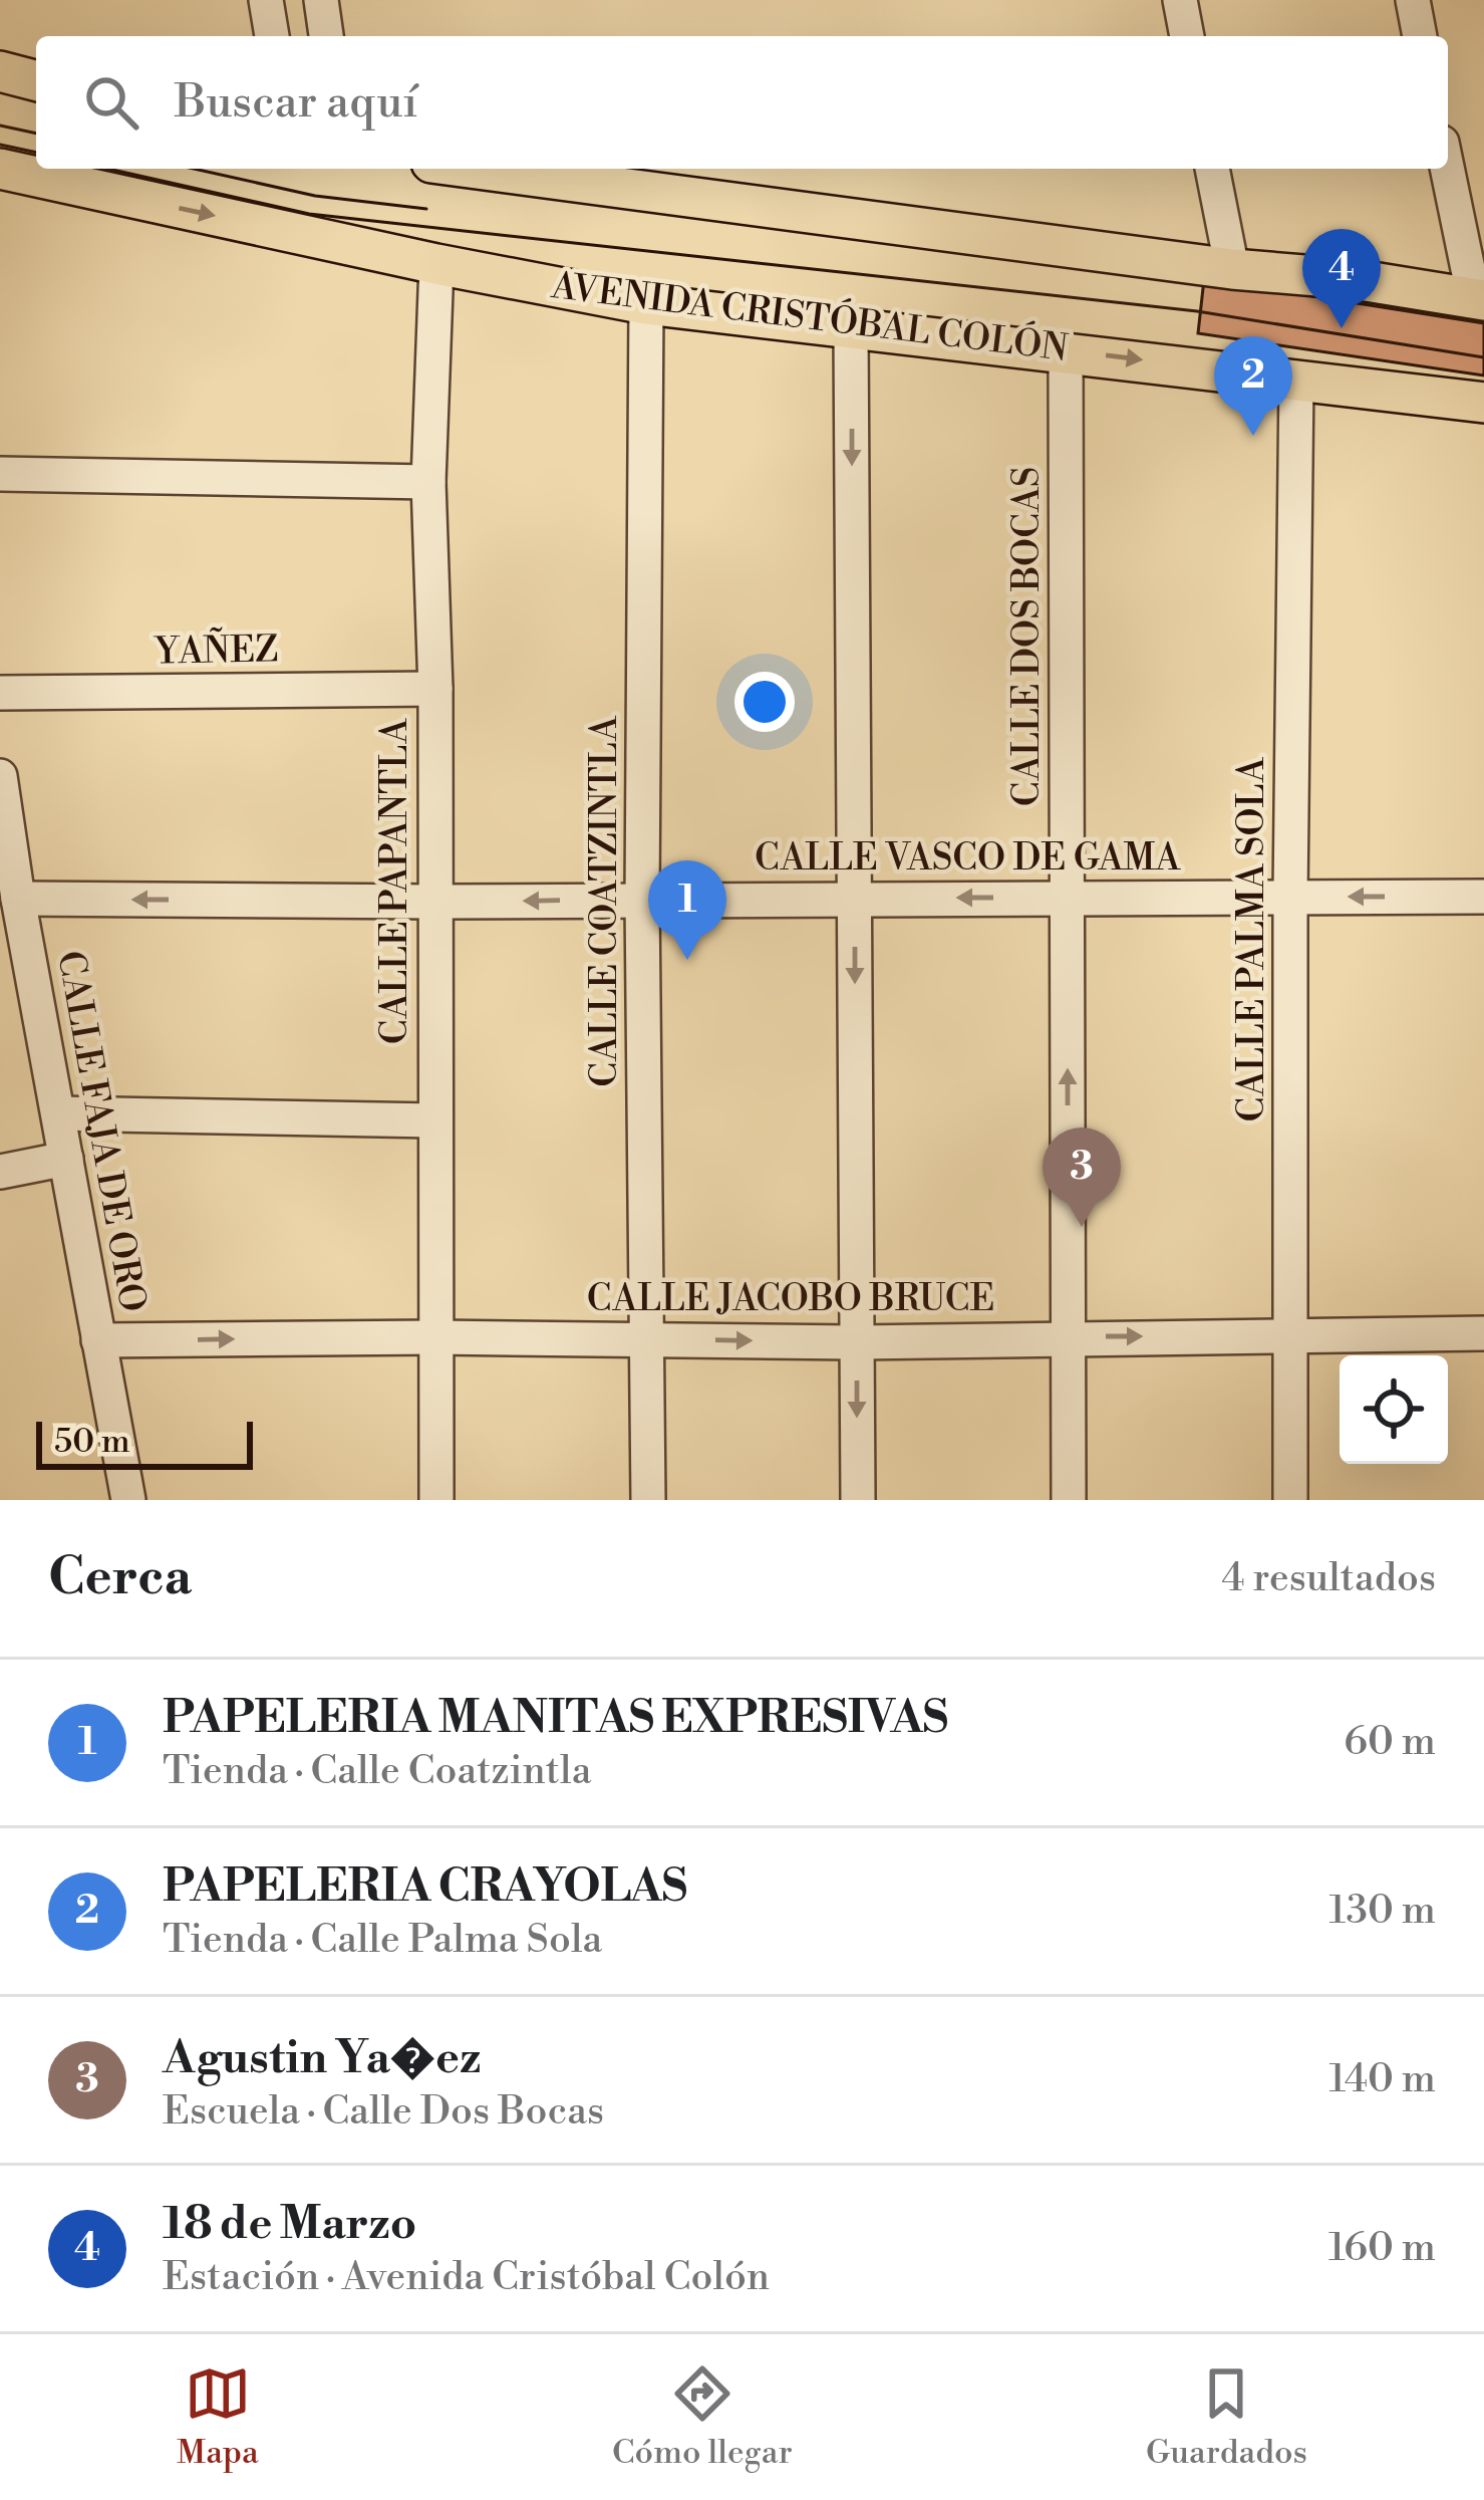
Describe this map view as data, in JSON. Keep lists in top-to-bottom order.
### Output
{
  "streets": {
    "main road": ["AVENIDA CRISTÓBAL COLÓN"],
    "street": [
      "CALLE DOS BOCAS",
      "YAÑEZ",
      "CALLE VASCO DE GAMA",
      "CALLE PAPANTLA",
      "CALLE COATZINTLA",
      "CALLE PALMA SOLA",
      "CALLE FAJA DE ORO",
      "CALLE JACOBO BRUCE"
    ]
  },
  "crossings": [
    ["AVENIDA CRISTÓBAL COLÓN", "CALLE DOS BOCAS"],
    ["AVENIDA CRISTÓBAL COLÓN", "CALLE PAPANTLA"],
    ["AVENIDA CRISTÓBAL COLÓN", "CALLE COATZINTLA"],
    ["AVENIDA CRISTÓBAL COLÓN", "CALLE PALMA SOLA"],
    ["CALLE DOS BOCAS", "CALLE VASCO DE GAMA"],
    ["CALLE DOS BOCAS", "CALLE JACOBO BRUCE"],
    ["YAÑEZ", "CALLE PAPANTLA"],
    ["CALLE VASCO DE GAMA", "CALLE PAPANTLA"],
    ["CALLE VASCO DE GAMA", "CALLE COATZINTLA"],
    ["CALLE VASCO DE GAMA", "CALLE PALMA SOLA"],
    ["CALLE VASCO DE GAMA", "CALLE FAJA DE ORO"],
    ["CALLE PAPANTLA", "CALLE JACOBO BRUCE"],
    ["CALLE COATZINTLA", "CALLE JACOBO BRUCE"],
    ["CALLE PALMA SOLA", "CALLE JACOBO BRUCE"],
    ["CALLE FAJA DE ORO", "CALLE JACOBO BRUCE"]
  ],
  "scale_bar": "50 m",
  "page": {
    "search": "Buscar aquí",
    "pins": [
      "4",
      "2",
      "1",
      "3"
    ],
    "scale": "50 m",
    "heading": ["Cerca", "4 resultados"],
    "list": [
      {
        "mark": "1",
        "name": "PAPELERIA MANITAS EXPRESIVAS",
        "note": "Tienda · Calle Coatzintla",
        "value": "60 m"
      },
      {
        "mark": "2",
        "name": "PAPELERIA CRAYOLAS",
        "note": "Tienda · Calle Palma Sola",
        "value": "130 m"
      },
      {
        "mark": "3",
        "name": "Agustin Ya�ez",
        "note": "Escuela · Calle Dos Bocas",
        "value": "140 m"
      },
      {
        "mark": "4",
        "name": "18 de Marzo",
        "note": "Estación · Avenida Cristóbal Colón",
        "value": "160 m"
      }
    ],
    "nav": ["Mapa", "Cómo llegar", "Guardados"]
  }
}
